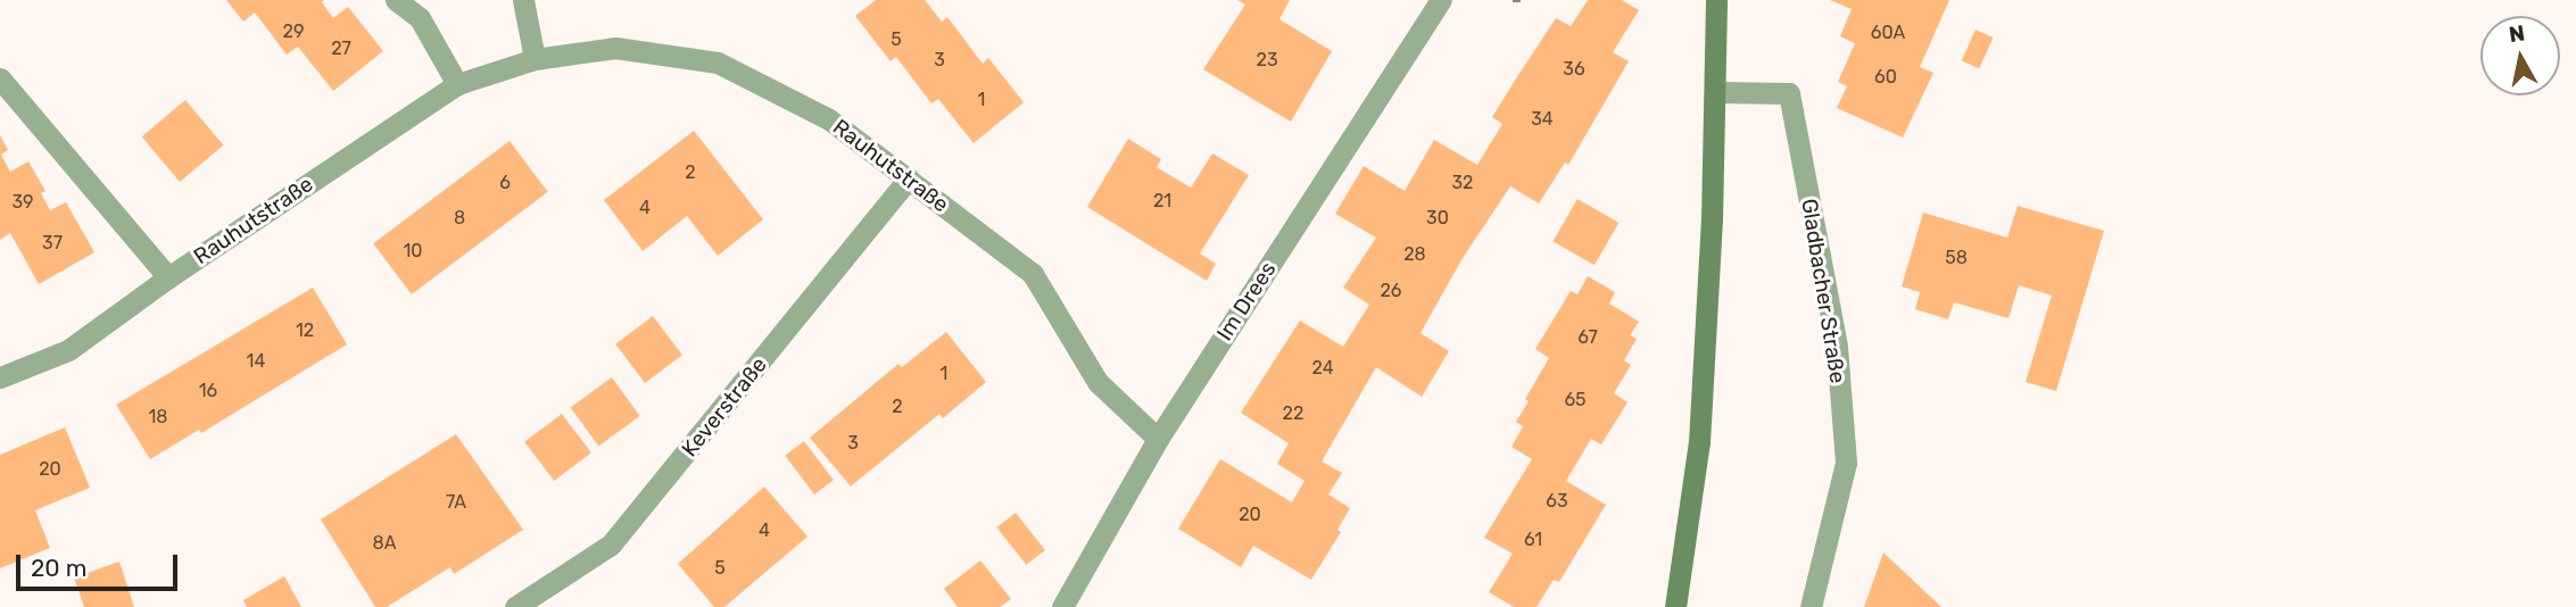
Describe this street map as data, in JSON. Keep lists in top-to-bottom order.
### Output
{
  "streets": {
    "street": [
      "Rauhutstraße",
      "Gladbacher Straße",
      "Im Drees",
      "Keverstraße"
    ]
  },
  "crossings": [
    ["Rauhutstraße", "Im Drees"],
    ["Rauhutstraße", "Keverstraße"]
  ],
  "house_numbers": [
    "29",
    "60A",
    "5",
    "27",
    "3",
    "23",
    "36",
    "60",
    "1",
    "34",
    "2",
    "6",
    "32",
    "21",
    "39",
    "4",
    "8",
    "30",
    "37",
    "10",
    "28",
    "58",
    "26",
    "12",
    "67",
    "14",
    "24",
    "1",
    "16",
    "65",
    "2",
    "22",
    "18",
    "3",
    "20",
    "63",
    "7A",
    "20",
    "4",
    "61",
    "8A",
    "5"
  ],
  "scale_bar": "20 m",
  "north": "top"
}
